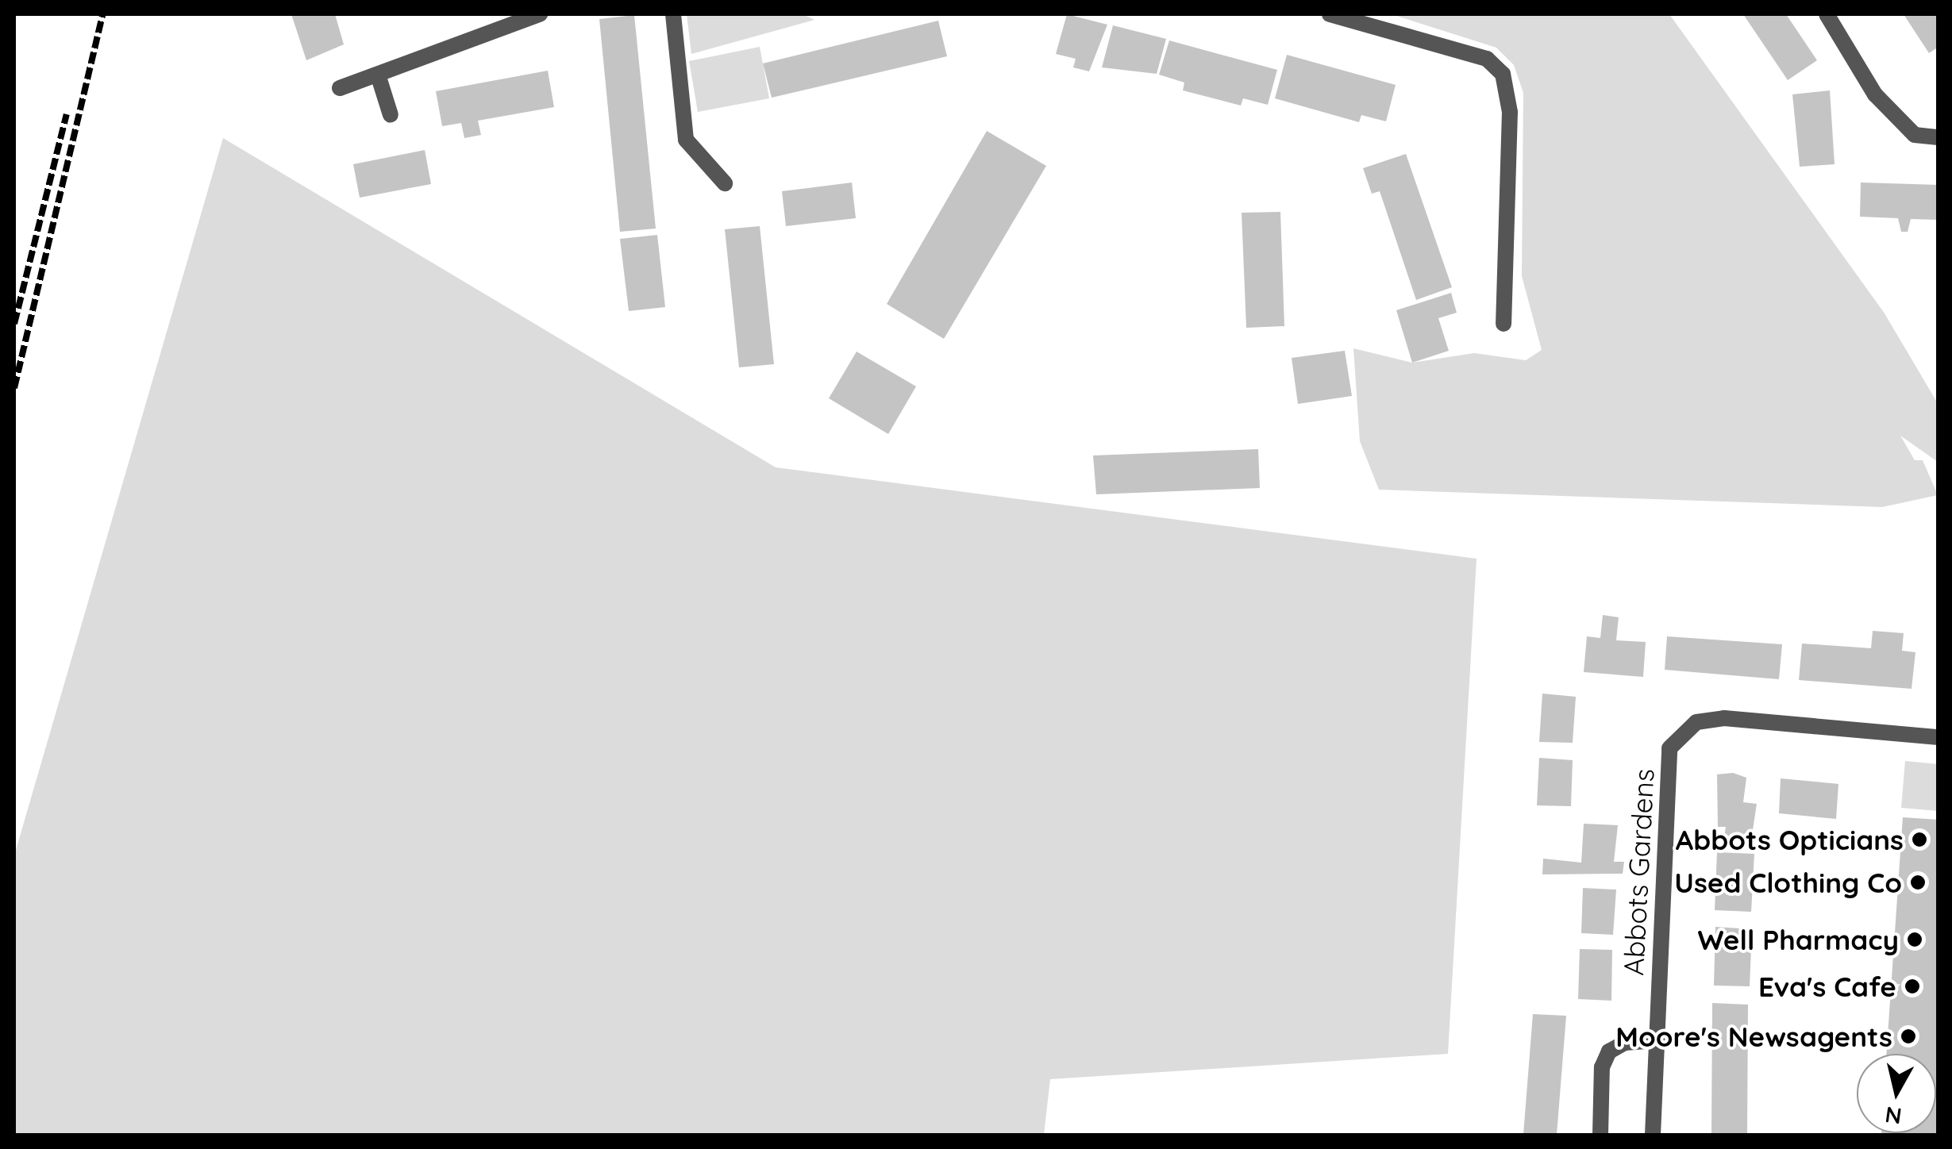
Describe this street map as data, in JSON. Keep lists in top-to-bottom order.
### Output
{
  "streets": {
    "street": ["Abbots Gardens"]
  },
  "places": [
    "Abbots Opticians",
    "Used Clothing Co",
    "Well Pharmacy",
    "Eva's Cafe",
    "Moore's Newsagents"
  ],
  "north": "bottom"
}
